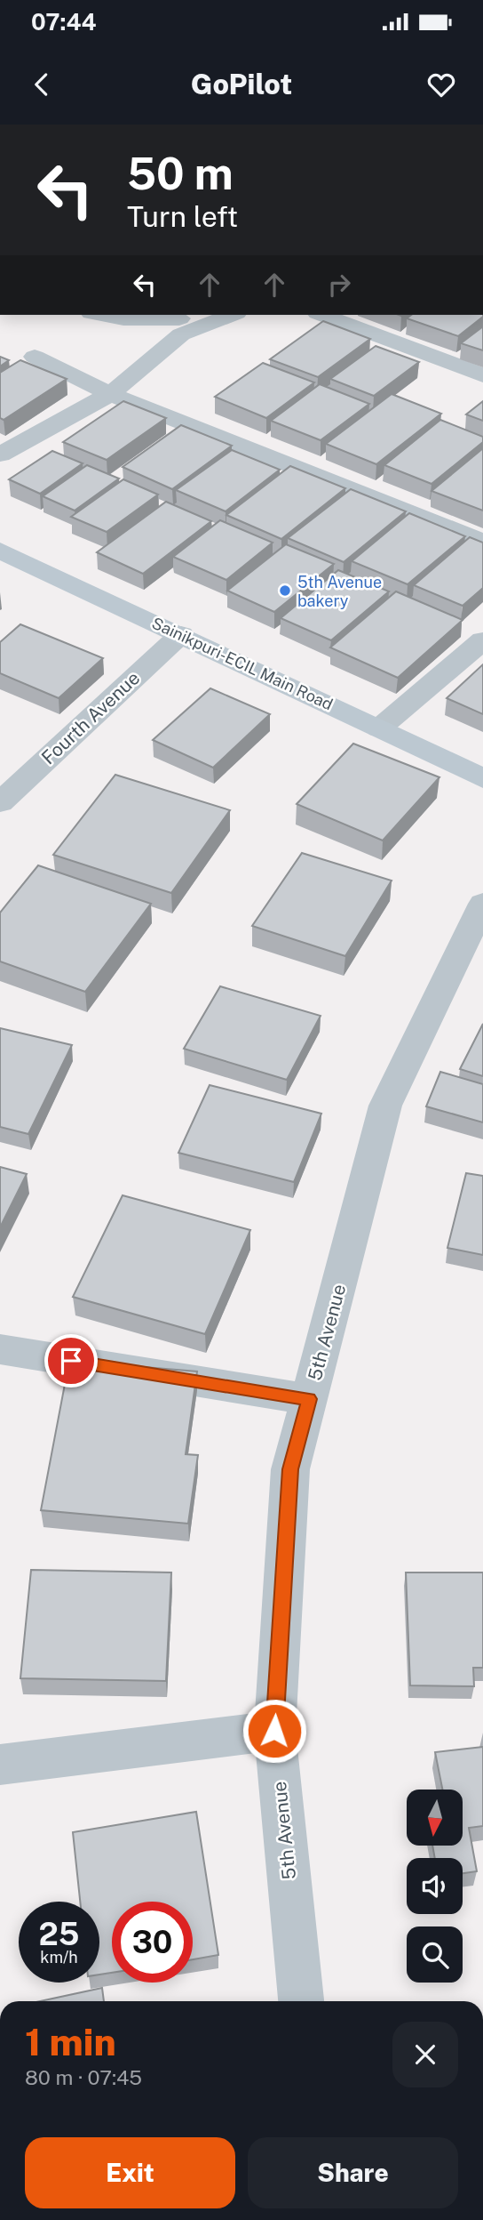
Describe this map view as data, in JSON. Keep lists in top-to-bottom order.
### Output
{
  "streets": {
    "main road": ["Sainikpuri-ECIL Main Road"],
    "street": ["Fourth Avenue", "5th Avenue"]
  },
  "crossings": [
    ["Sainikpuri-ECIL Main Road", "Fourth Avenue"]
  ],
  "places": ["5th Avenue bakery"],
  "north": "bottom",
  "page": {
    "status": "07:44",
    "header": "GoPilot",
    "turn": ["50 m", "Turn left"],
    "speed": "25 km/h",
    "limit": "30",
    "heading": ["1 min", "80 m · 07:45"],
    "buttons": ["Exit", "Share"]
  }
}
